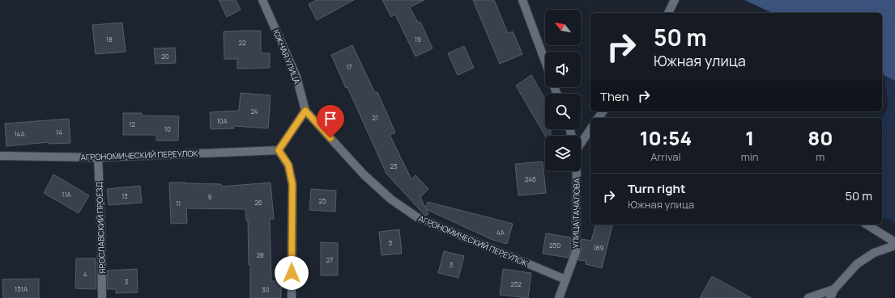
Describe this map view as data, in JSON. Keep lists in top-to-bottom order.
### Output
{
  "streets": {
    "street": [
      "ЮЖНАЯ УЛИЦА",
      "АГРОНОМИЧЕСКИЙ ПЕРЕУЛОК",
      "УЛИЦА ТАЧАЛОВА",
      "ЯРОСЛАВСКИЙ ПРОЕЗД"
    ]
  },
  "crossings": [
    ["ЮЖНАЯ УЛИЦА", "АГРОНОМИЧЕСКИЙ ПЕРЕУЛОК"],
    ["АГРОНОМИЧЕСКИЙ ПЕРЕУЛОК", "УЛИЦА ТАЧАЛОВА"],
    ["АГРОНОМИЧЕСКИЙ ПЕРЕУЛОК", "ЯРОСЛАВСКИЙ ПРОЕЗД"]
  ],
  "house_numbers": [
    "18",
    "19",
    "22",
    "20",
    "17",
    "24",
    "21",
    "10А",
    "12",
    "10",
    "14",
    "14А",
    "23",
    "246",
    "11А",
    "13",
    "9",
    "25",
    "26",
    "11",
    "4А",
    "5",
    "250",
    "189",
    "28",
    "27",
    "3",
    "4",
    "3",
    "252",
    "151А",
    "30"
  ],
  "north": "top left",
  "page": {
    "turn": ["50 m", "Южная улица"],
    "then": "Then",
    "eta": [
      "10:54",
      "Arrival",
      "1",
      "min",
      "80",
      "m"
    ],
    "list": [
      {
        "name": "Turn right",
        "note": "Южная улица",
        "value": "50 m"
      }
    ]
  }
}
